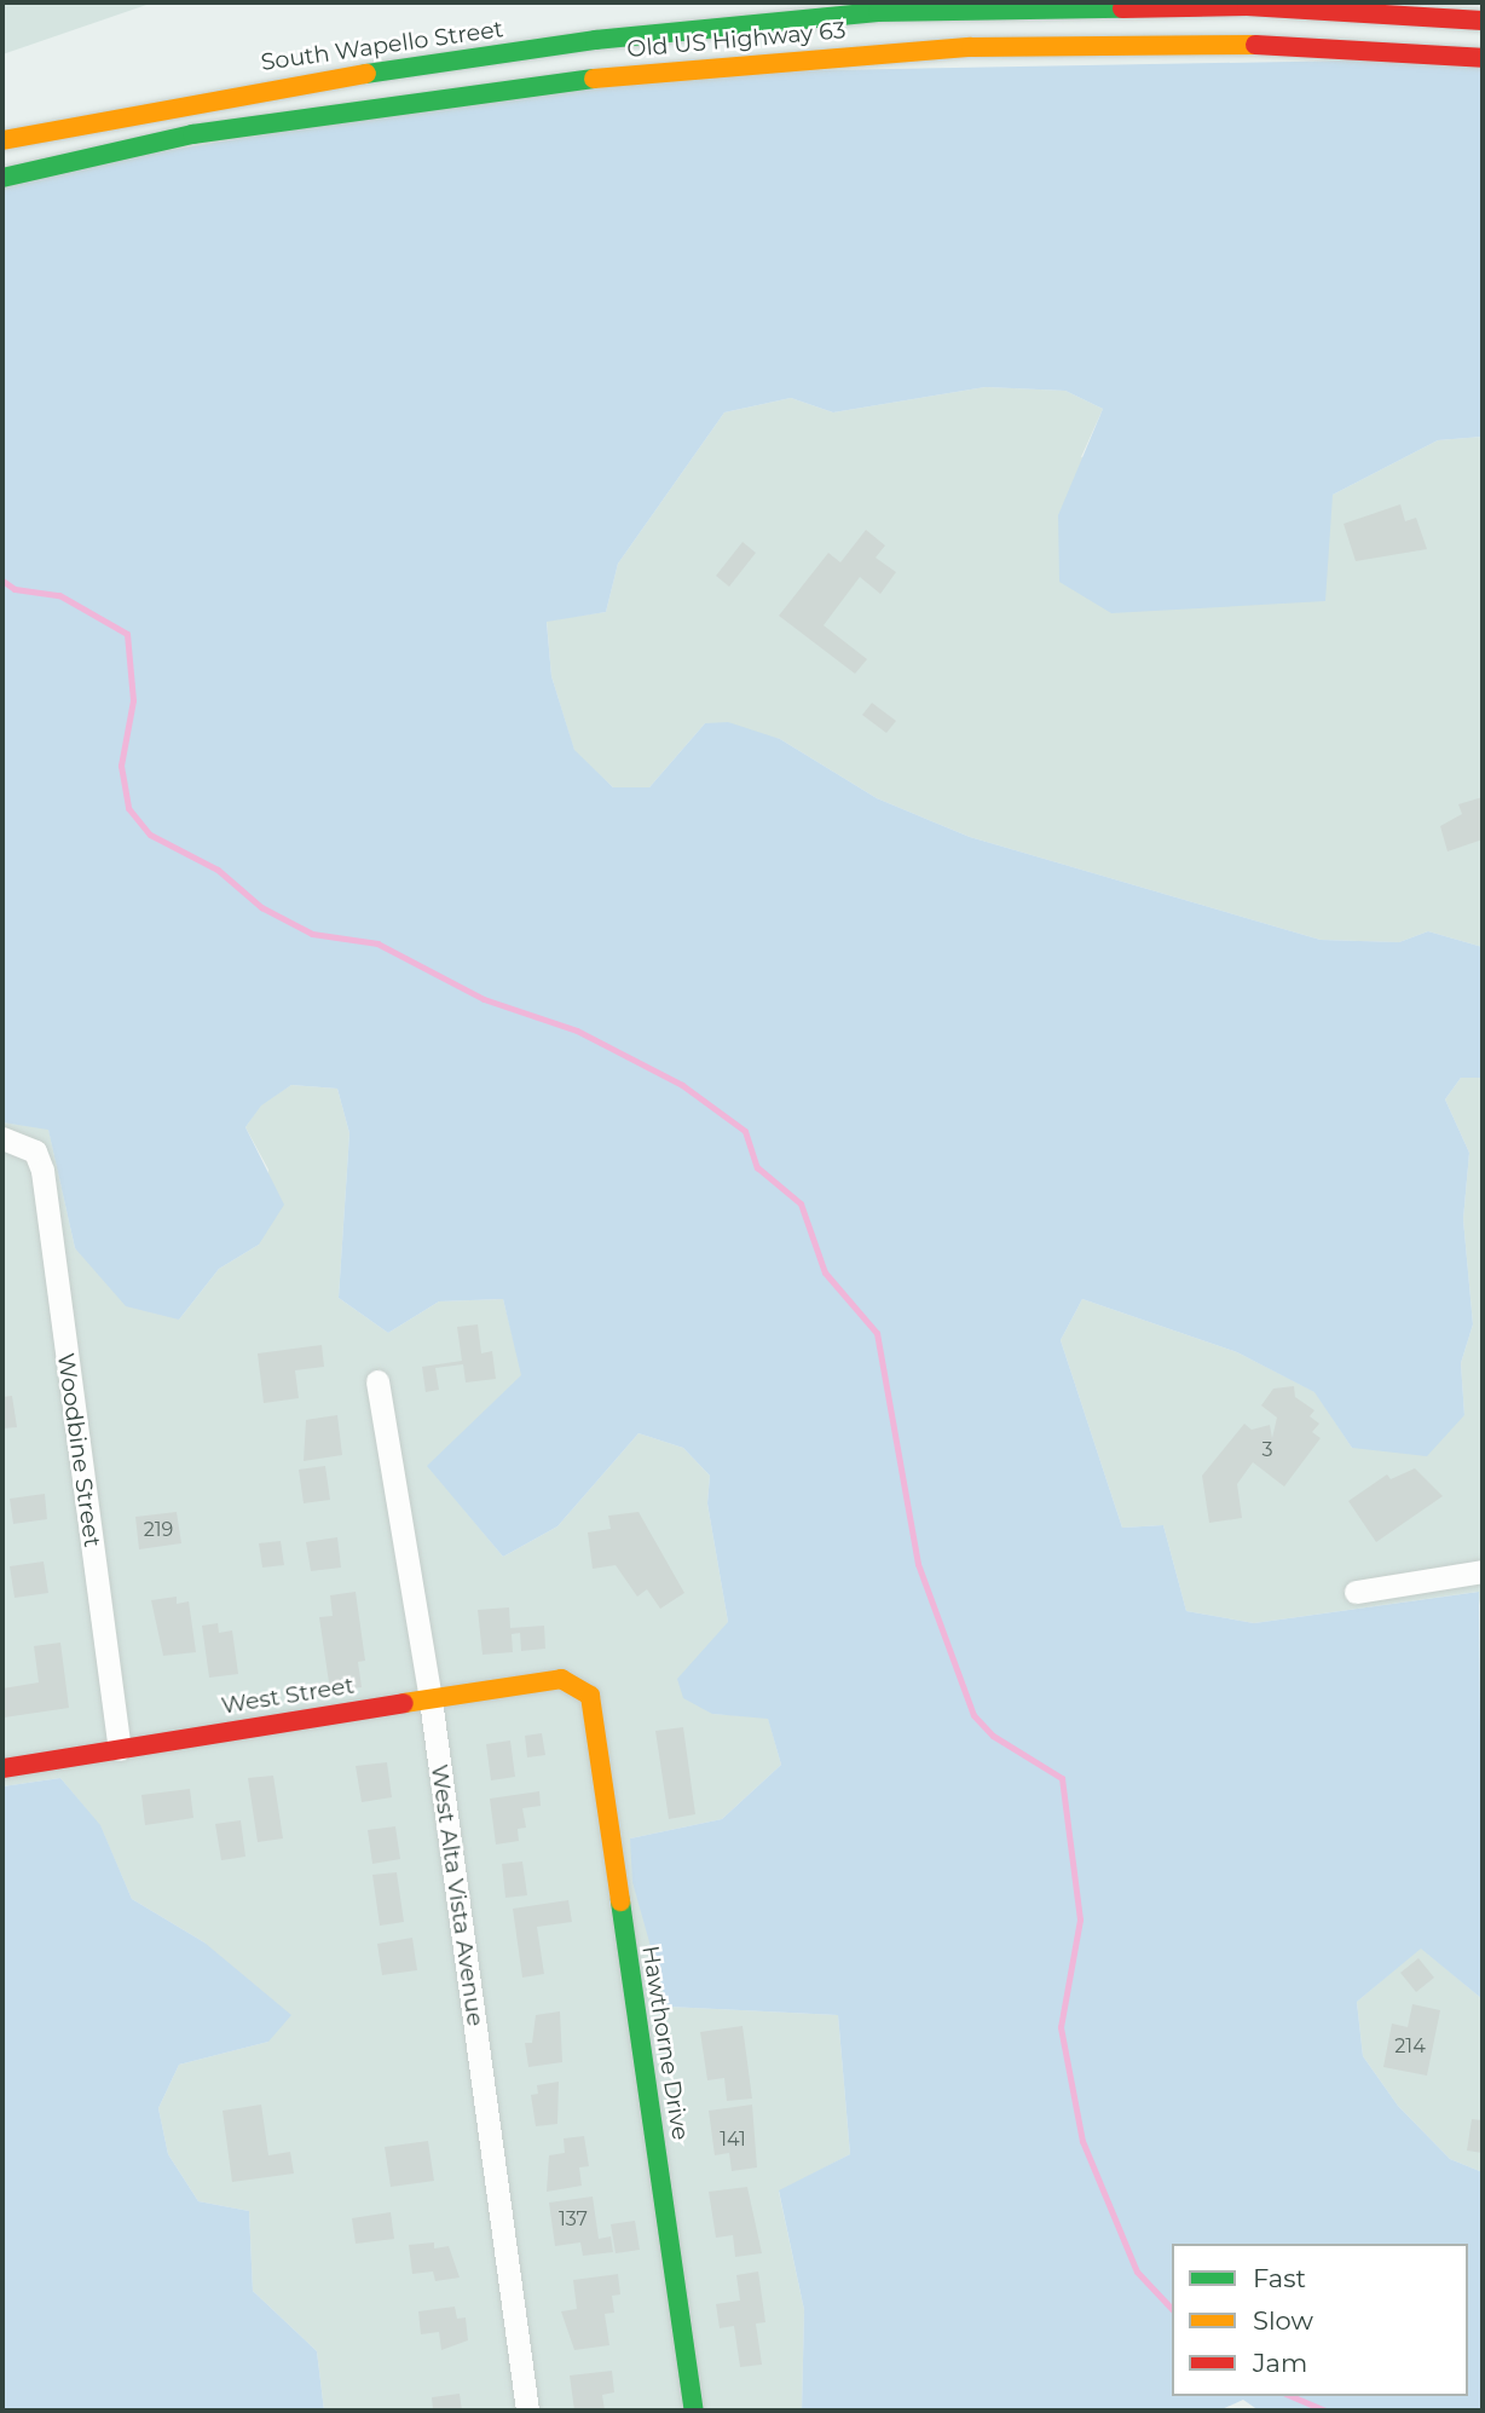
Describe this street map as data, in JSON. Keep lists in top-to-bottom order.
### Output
{
  "streets": {
    "main road": [
      "Old US Highway 63",
      "South Wapello Street",
      "West Street",
      "Hawthorne Drive"
    ],
    "street": ["Woodbine Street", "West Alta Vista Avenue"]
  },
  "crossings": [
    ["Woodbine Street", "West Street"],
    ["West Street", "West Alta Vista Avenue"],
    ["West Street", "Hawthorne Drive"]
  ],
  "house_numbers": [
    "3",
    "219",
    "214",
    "141",
    "137"
  ],
  "legend": ["Fast", "Slow", "Jam"]
}
